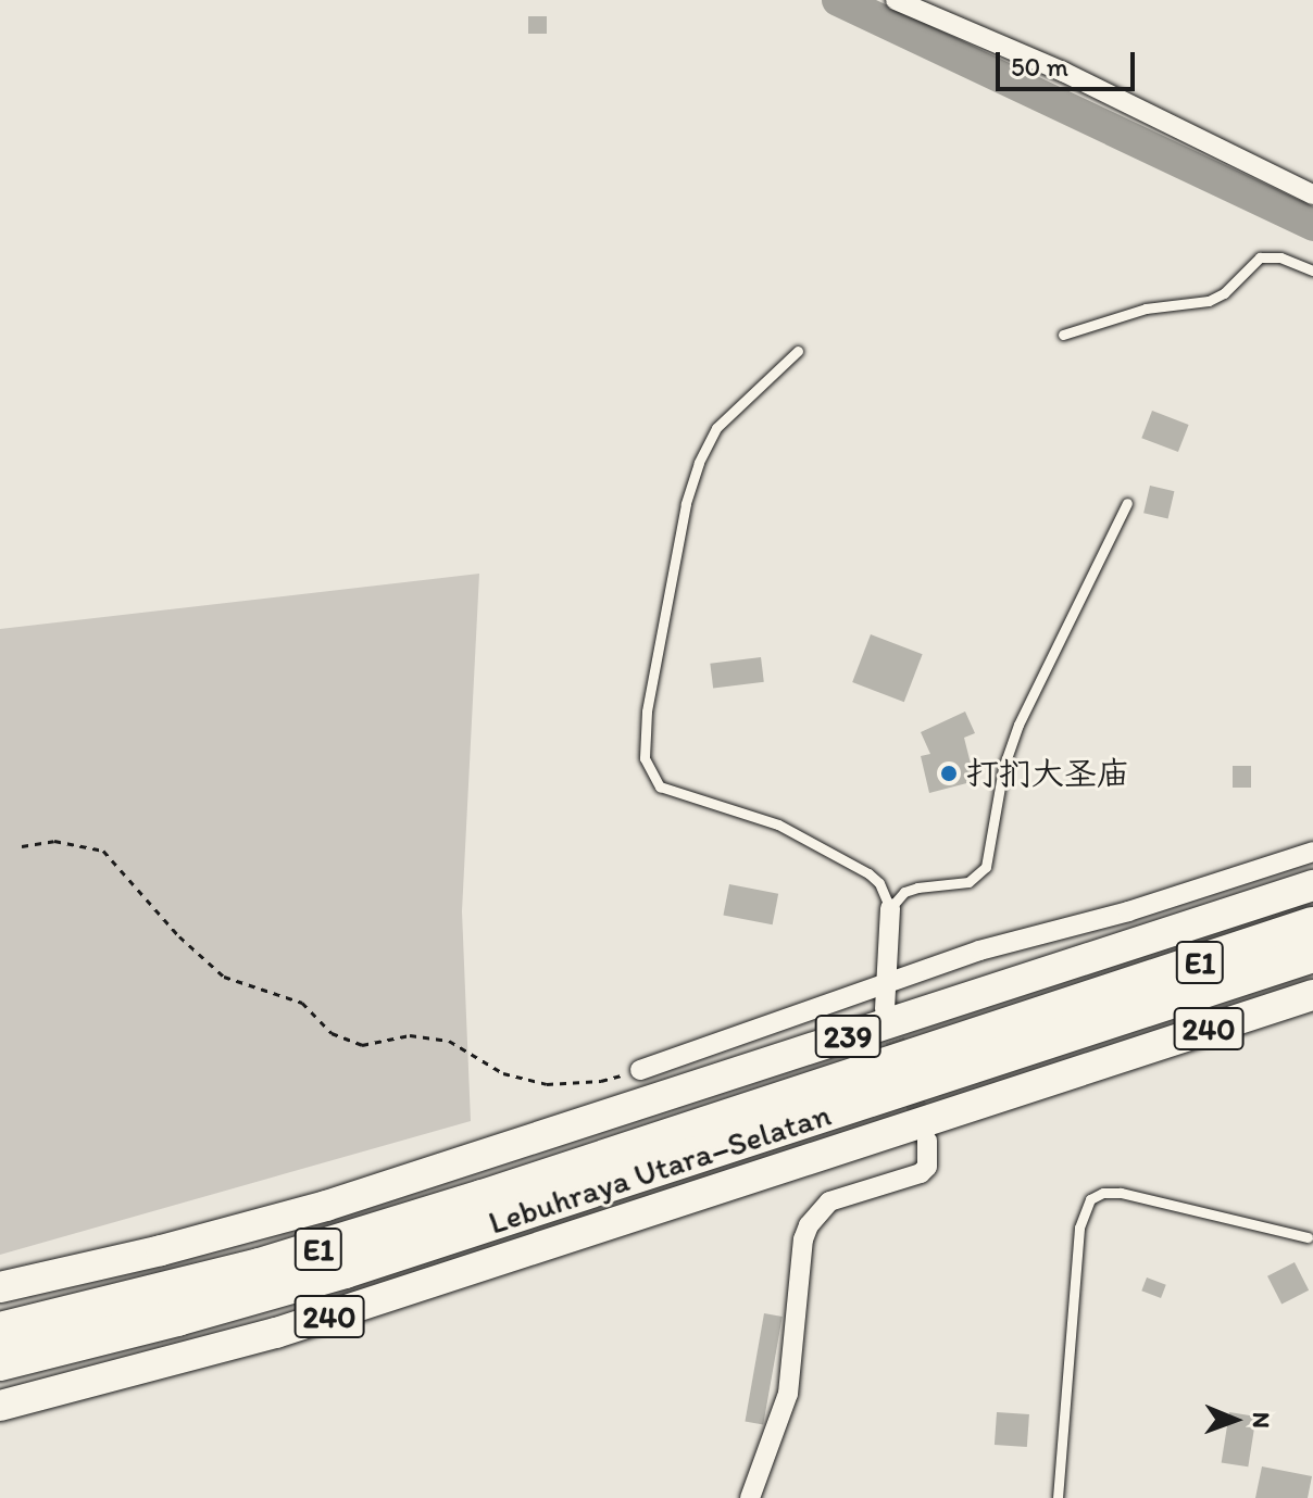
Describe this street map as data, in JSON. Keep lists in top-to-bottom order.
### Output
{
  "streets": {
    "highway": ["E1", "Lebuhraya Utara–Selatan"],
    "main road": ["240", "239"]
  },
  "places": ["打扪大圣庙"],
  "scale_bar": "50 m",
  "north": "right"
}
